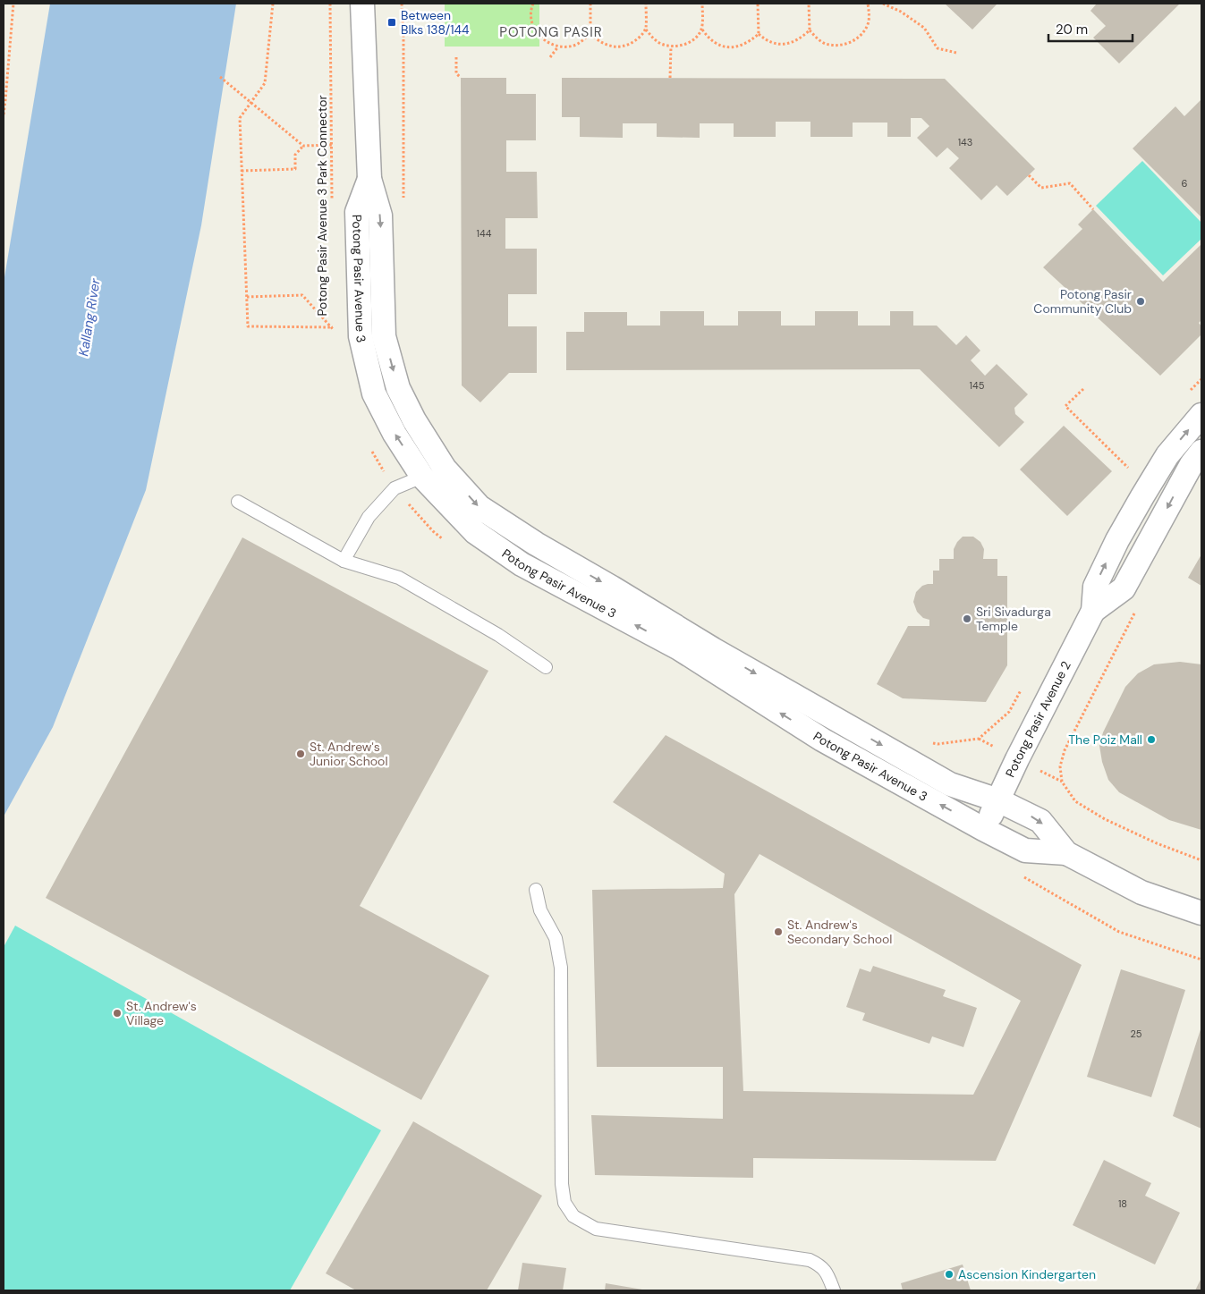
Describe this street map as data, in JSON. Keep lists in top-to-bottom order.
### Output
{
  "streets": {
    "street": ["Potong Pasir Avenue 3", "Potong Pasir Avenue 2"],
    "path": ["Potong Pasir Avenue 3 Park Connector"]
  },
  "crossings": [
    ["Potong Pasir Avenue 3", "Potong Pasir Avenue 2"]
  ],
  "districts": ["POTONG PASIR"],
  "water": ["Kallang River"],
  "places": {
    "transit": ["Between Blks 138/144"],
    "other": [
      "Potong Pasir Community Club",
      "Sri Sivadurga Temple",
      "The Poiz Mall",
      "St. Andrew's Junior School",
      "St. Andrew's Secondary School",
      "St. Andrew's Village",
      "Ascension Kindergarten"
    ]
  },
  "house_numbers": [
    "143",
    "6",
    "144",
    "145",
    "25",
    "18"
  ],
  "scale_bar": "20 m"
}
